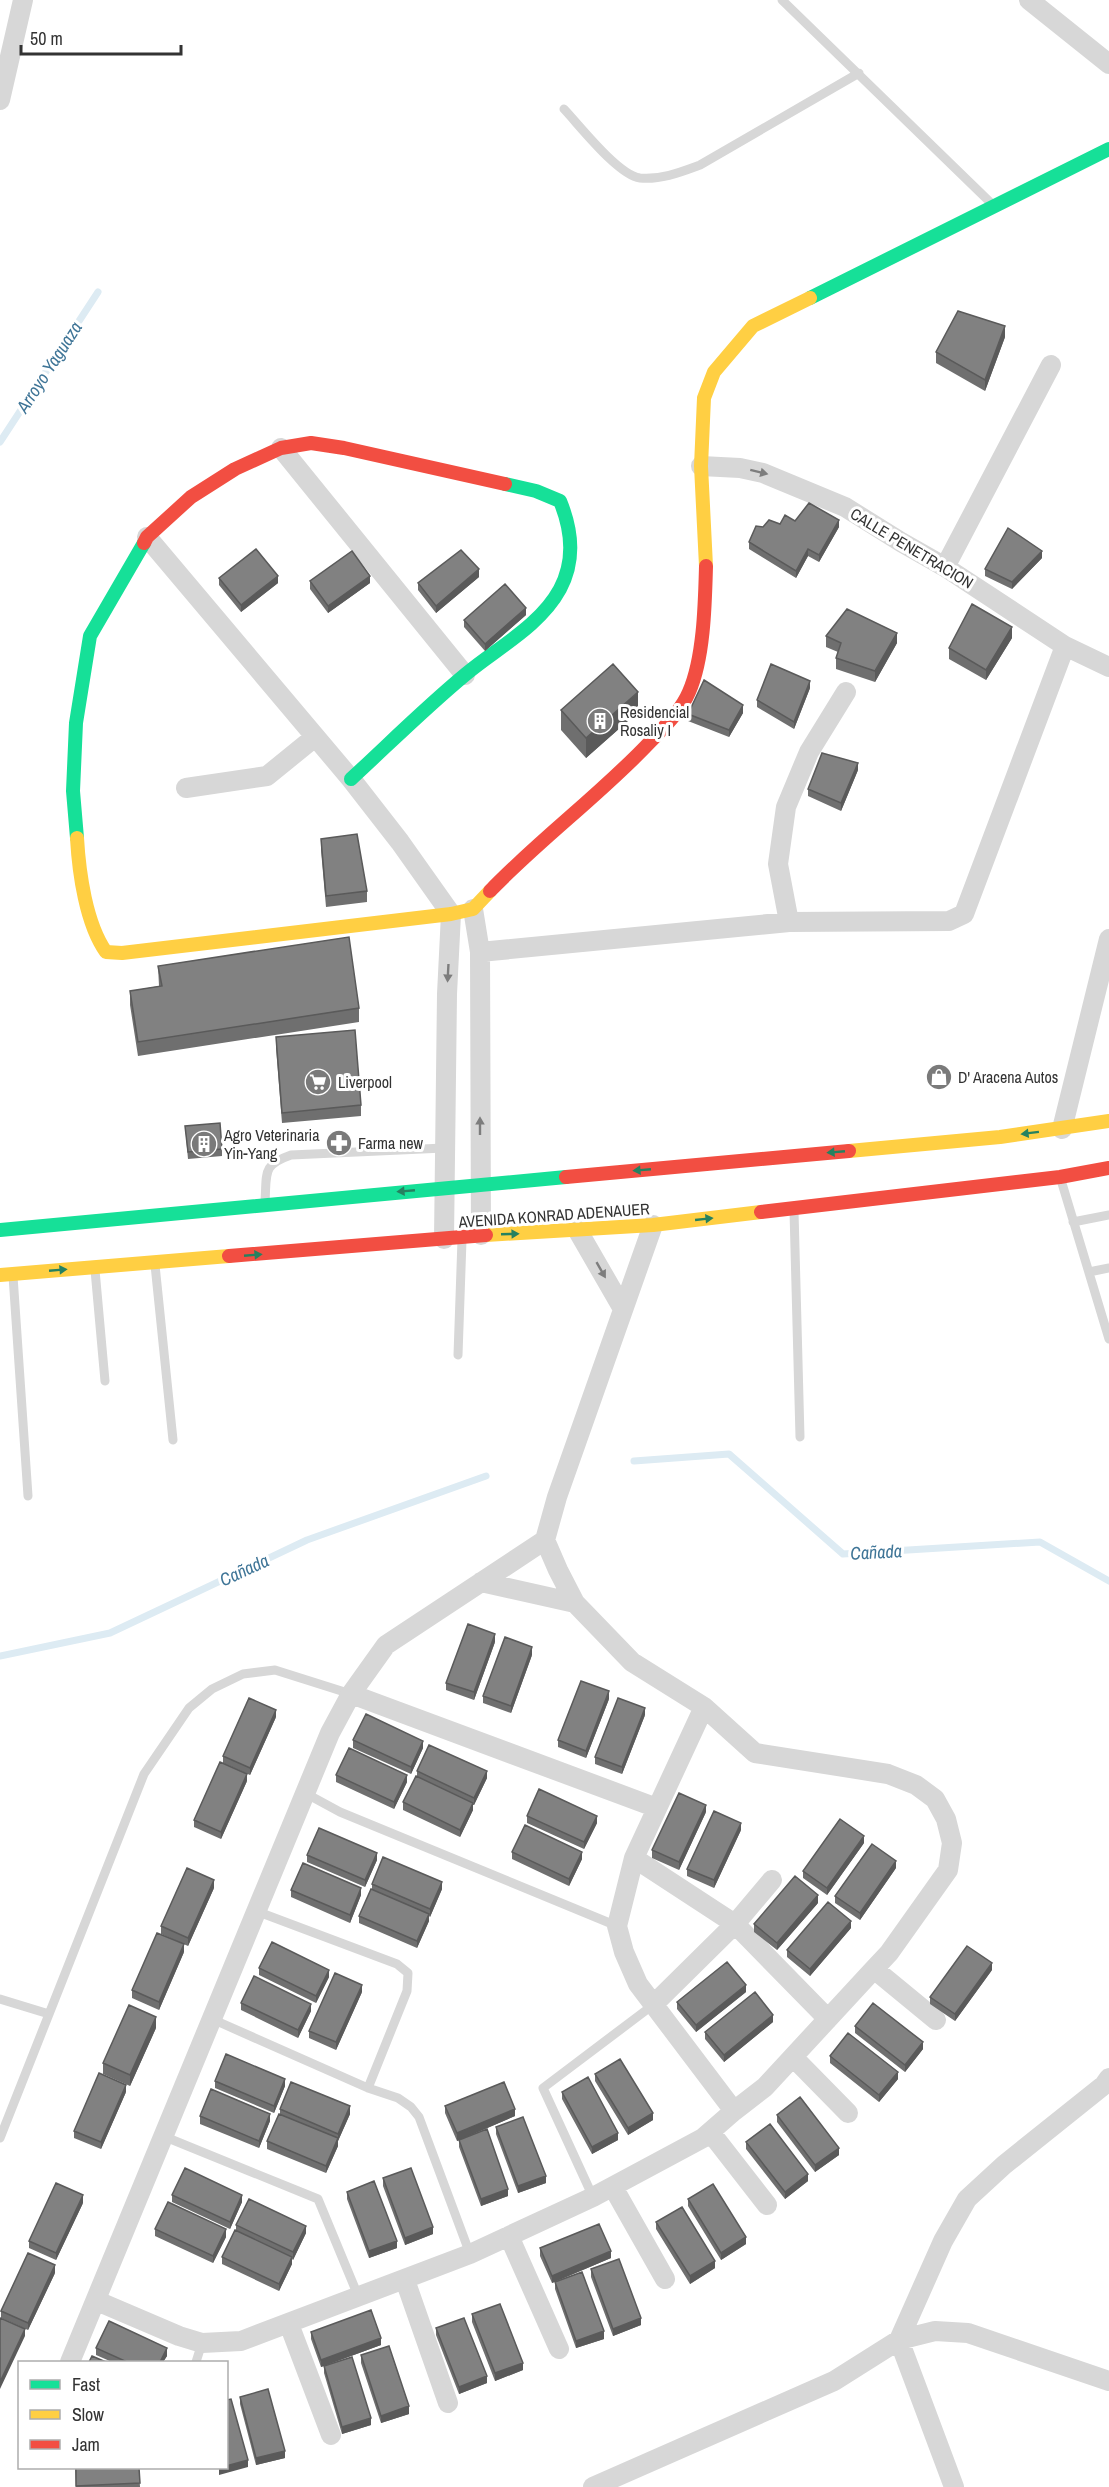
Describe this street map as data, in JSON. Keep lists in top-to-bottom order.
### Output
{
  "streets": {
    "street": ["CALLE PENETRACION", "AVENIDA KONRAD ADENAUER"]
  },
  "one_way": ["CALLE PENETRACION"],
  "water": ["Arroyo Yaguaza", "Cañada"],
  "places": {
    "building": ["Residencial Rosaliy I", "Agro Veterinaria Yin-Yang"],
    "shop": ["D' Aracena Autos"],
    "supermarket": ["Liverpool"],
    "pharmacy": ["Farma new"]
  },
  "legend": ["Fast", "Slow", "Jam"],
  "scale_bar": "50 m"
}
